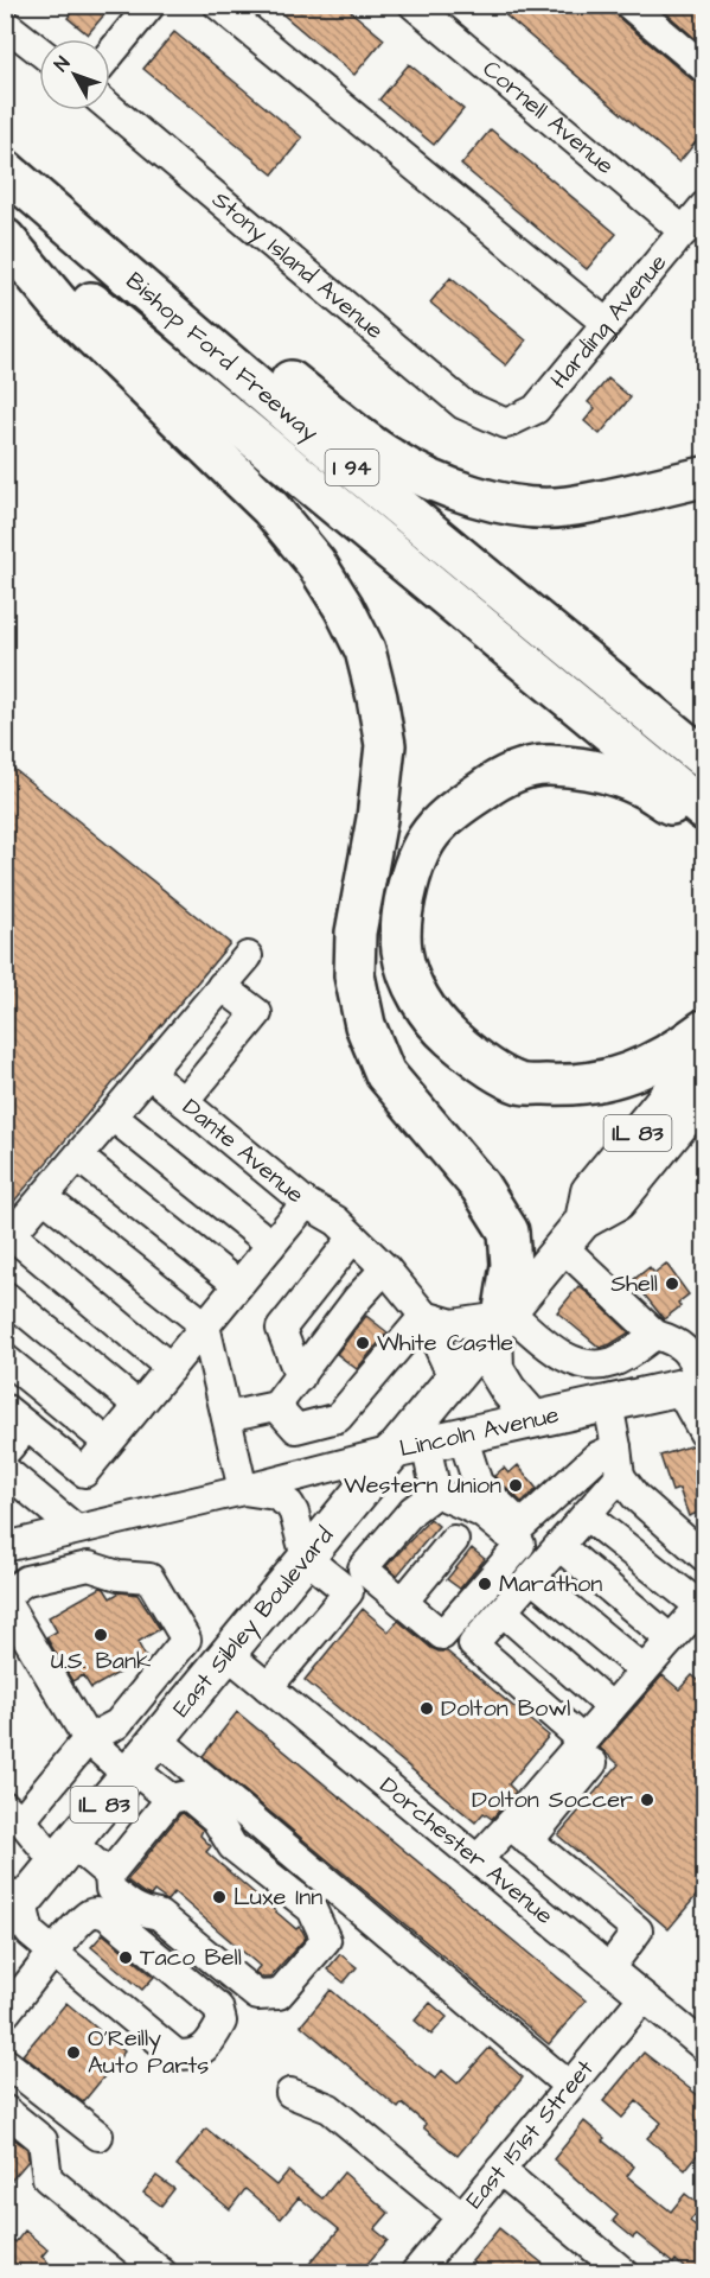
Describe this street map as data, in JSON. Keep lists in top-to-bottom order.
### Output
{
  "streets": {
    "highway": ["Bishop Ford Freeway", "I 94"],
    "main road": ["IL 83", "Lincoln Avenue", "East Sibley Boulevard"],
    "street": [
      "Cornell Avenue",
      "Stony Island Avenue",
      "Harding Avenue",
      "Dante Avenue",
      "Dorchester Avenue",
      "East 151st Street"
    ]
  },
  "crossings": [
    ["Cornell Avenue", "Harding Avenue"],
    ["Stony Island Avenue", "Harding Avenue"],
    ["Lincoln Avenue", "East Sibley Boulevard"],
    ["East Sibley Boulevard", "Dorchester Avenue"],
    ["Dorchester Avenue", "East 151st Street"]
  ],
  "places": [
    "Shell",
    "White Castle",
    "Western Union",
    "Marathon",
    "U.S. Bank",
    "Dolton Bowl",
    "Dolton Soccer",
    "Luxe Inn",
    "Taco Bell",
    "O'Reilly Auto Parts"
  ],
  "north": "top left"
}
